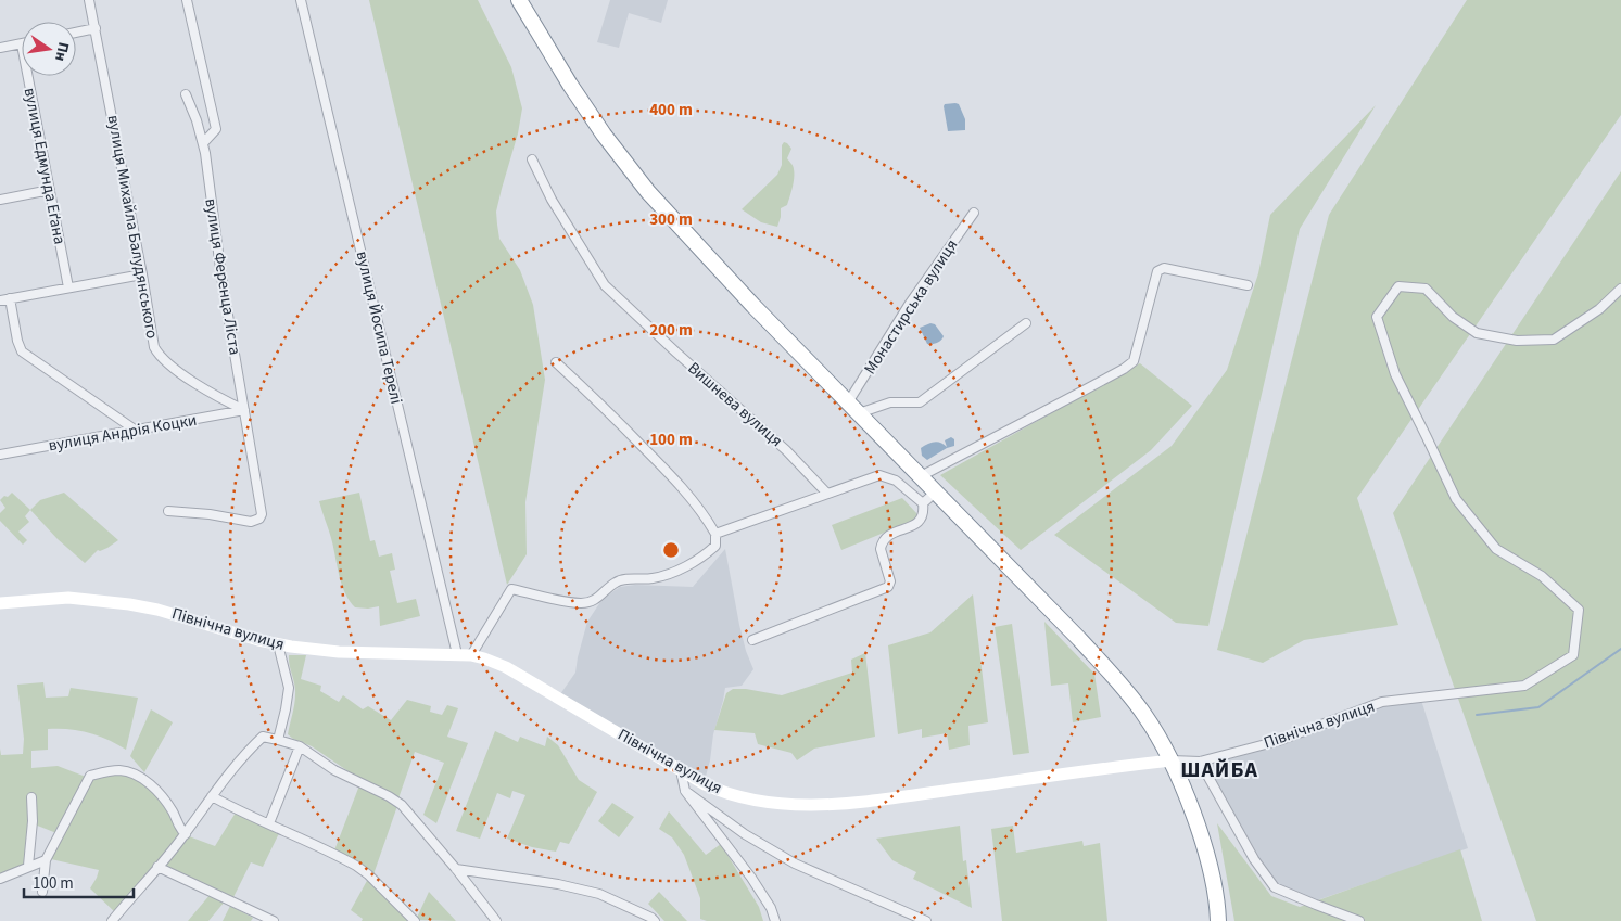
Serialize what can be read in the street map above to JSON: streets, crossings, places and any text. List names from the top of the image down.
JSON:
{
  "streets": {
    "street": [
      "вулиця Едмунда Еґана",
      "вулиця Михайла Балудянського",
      "вулиця Ференца Ліста",
      "Монастирська вулиця",
      "вулиця Йосипа Терелі",
      "Вишнева вулиця",
      "вулиця Андрія Коцки",
      "Північна вулиця"
    ]
  },
  "crossings": [
    ["вулиця Михайла Балудянського", "вулиця Ференца Ліста"],
    ["вулиця Михайла Балудянського", "вулиця Андрія Коцки"],
    ["вулиця Ференца Ліста", "вулиця Андрія Коцки"],
    ["вулиця Йосипа Терелі", "Північна вулиця"]
  ],
  "districts": ["ШАЙБА"],
  "scale_bar": "100 m",
  "north": "right",
  "rings": [
    "400 m",
    "300 m",
    "200 m",
    "100 m"
  ]
}
